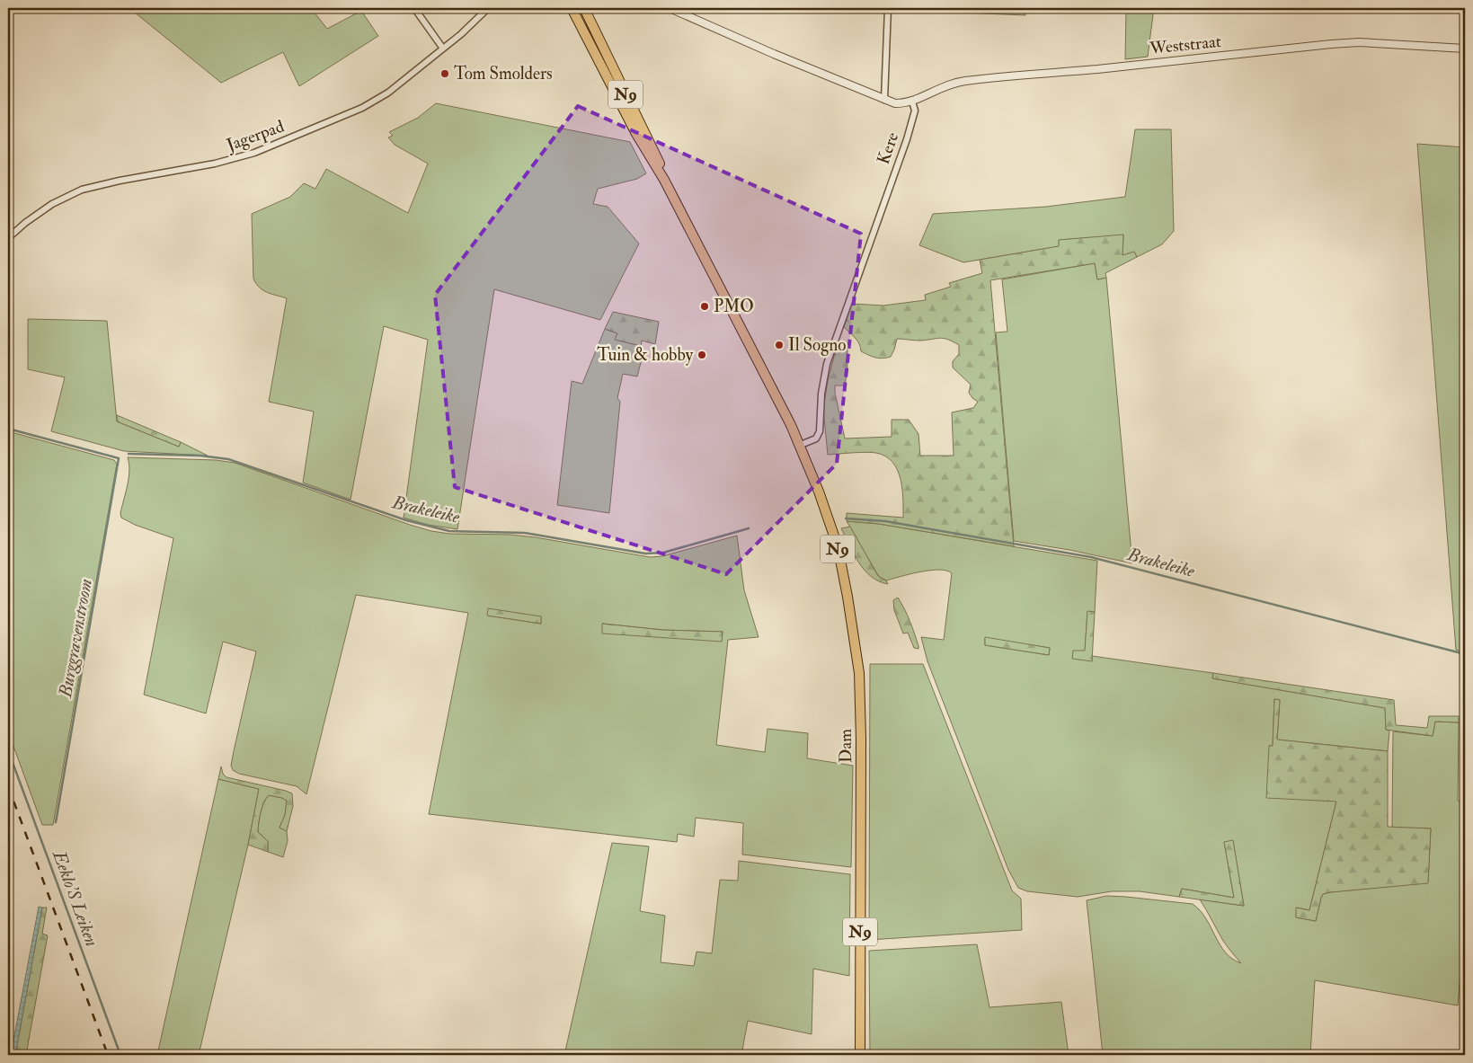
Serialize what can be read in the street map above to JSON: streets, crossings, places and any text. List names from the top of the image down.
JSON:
{
  "streets": {
    "main road": ["N9", "Dam"],
    "street": ["Weststraat", "Jagerpad", "Kere"]
  },
  "crossings": [
    ["Weststraat", "Kere"],
    ["N9", "Kere"],
    ["N9", "Dam"],
    ["Kere", "Dam"]
  ],
  "water": ["Brakeleike", "Burggravenstroom", "Eeklo'S Leiken"],
  "places": [
    "Tom Smolders",
    "PMO",
    "Il Sogno",
    "Tuin & hobby"
  ]
}
